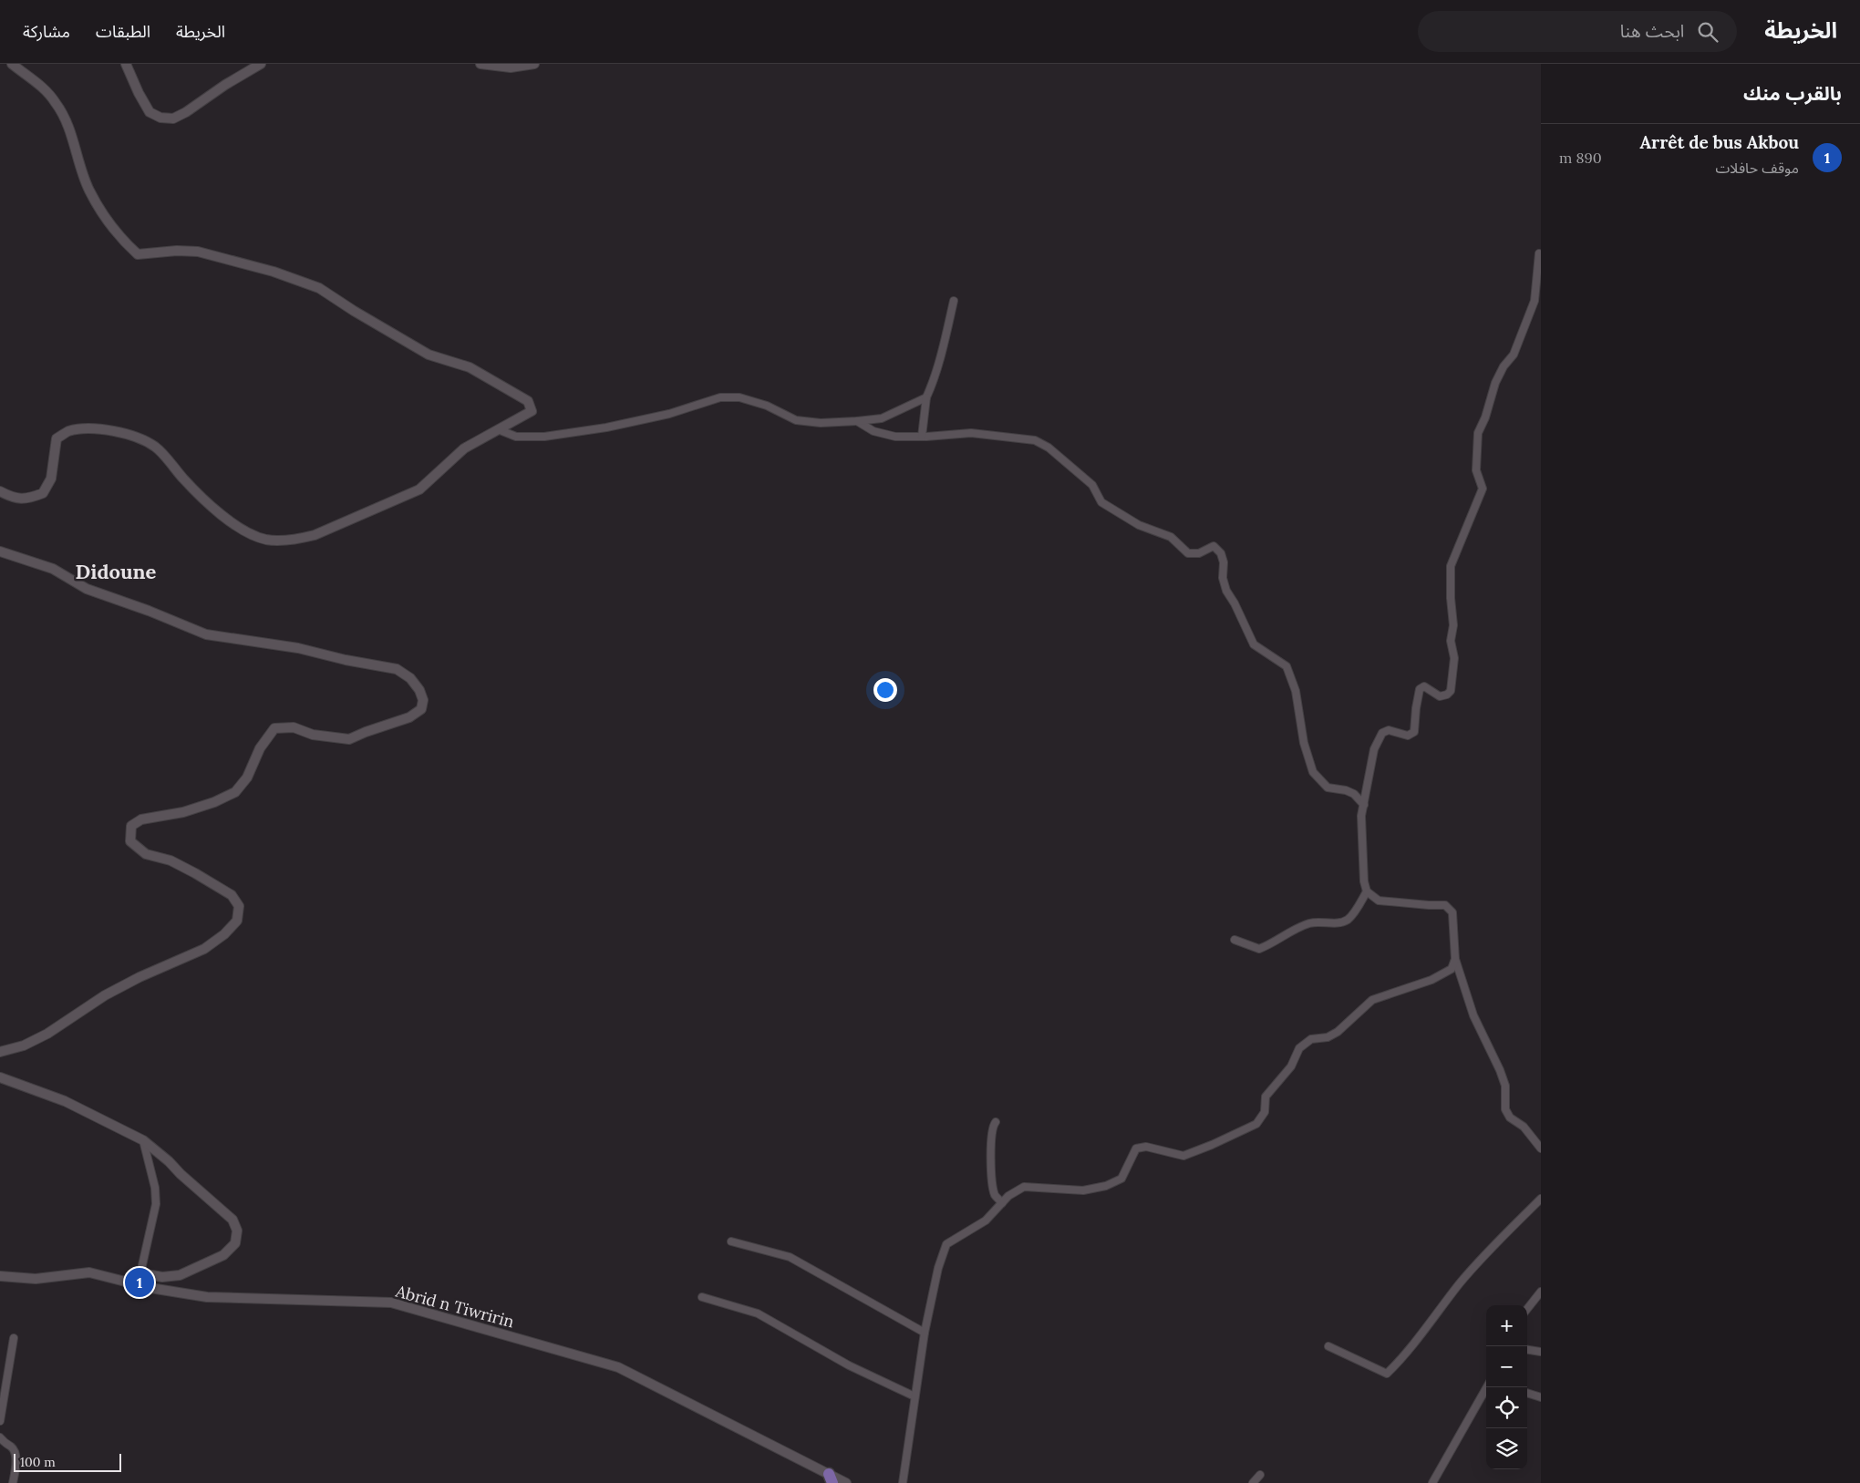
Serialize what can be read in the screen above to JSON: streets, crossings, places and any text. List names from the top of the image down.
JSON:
{
  "streets": {
    "street": ["Abrid n Tiwririn"]
  },
  "districts": ["Didoune"],
  "scale_bar": "100 m",
  "page": {
    "header": "الخريطة",
    "search": "ابحث هنا",
    "nav": ["الخريطة", "الطبقات", "مشاركة"],
    "heading": "بالقرب منك",
    "list": [
      {
        "mark": "1",
        "name": "Arrêt de bus Akbou",
        "note": "موقف حافلات",
        "value": "890 m"
      }
    ],
    "pins": "1",
    "map_buttons": ["+", "−"],
    "scale": "100 m"
  }
}
